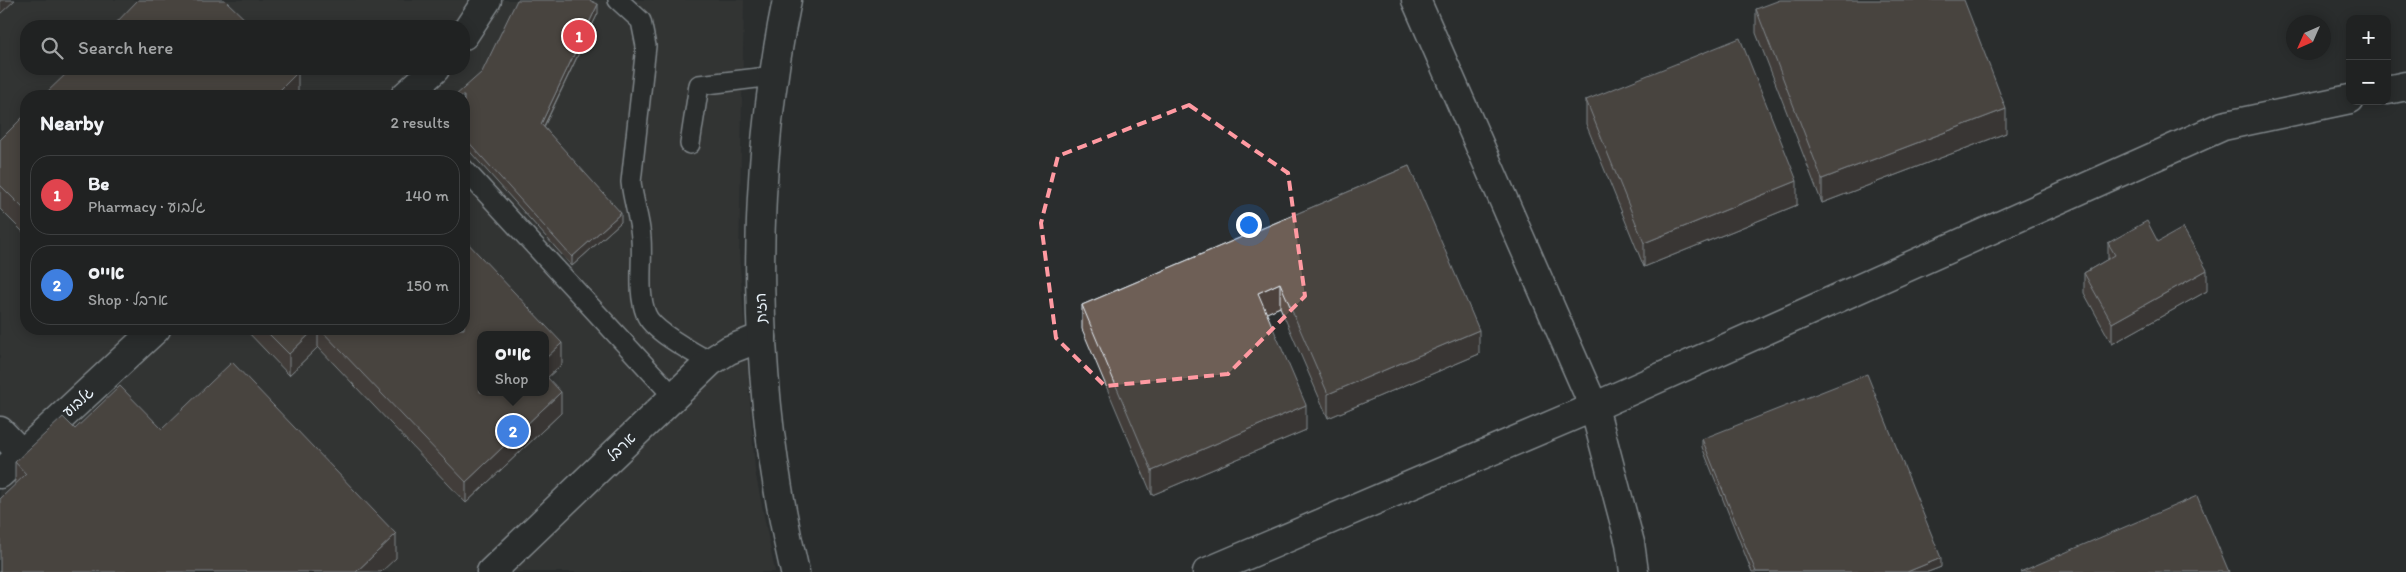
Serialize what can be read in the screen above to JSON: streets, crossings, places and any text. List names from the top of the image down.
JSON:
{
  "streets": {
    "street": ["הזית", "גלבוע", "ארבל"]
  },
  "crossings": [
    ["הזית", "ארבל"]
  ],
  "north": "bottom left",
  "page": {
    "map_buttons": ["+", "−"],
    "pins": ["1", "2"],
    "search": "Search here",
    "heading": ["Nearby", "2 results"],
    "list": [
      {
        "mark": "1",
        "name": "Be",
        "note": "Pharmacy · גלבוע",
        "value": "140 m"
      },
      {
        "mark": "2",
        "name": "אייס",
        "note": "Shop · ארבל",
        "value": "150 m"
      }
    ],
    "popup": ["אייס", "Shop"]
  }
}
